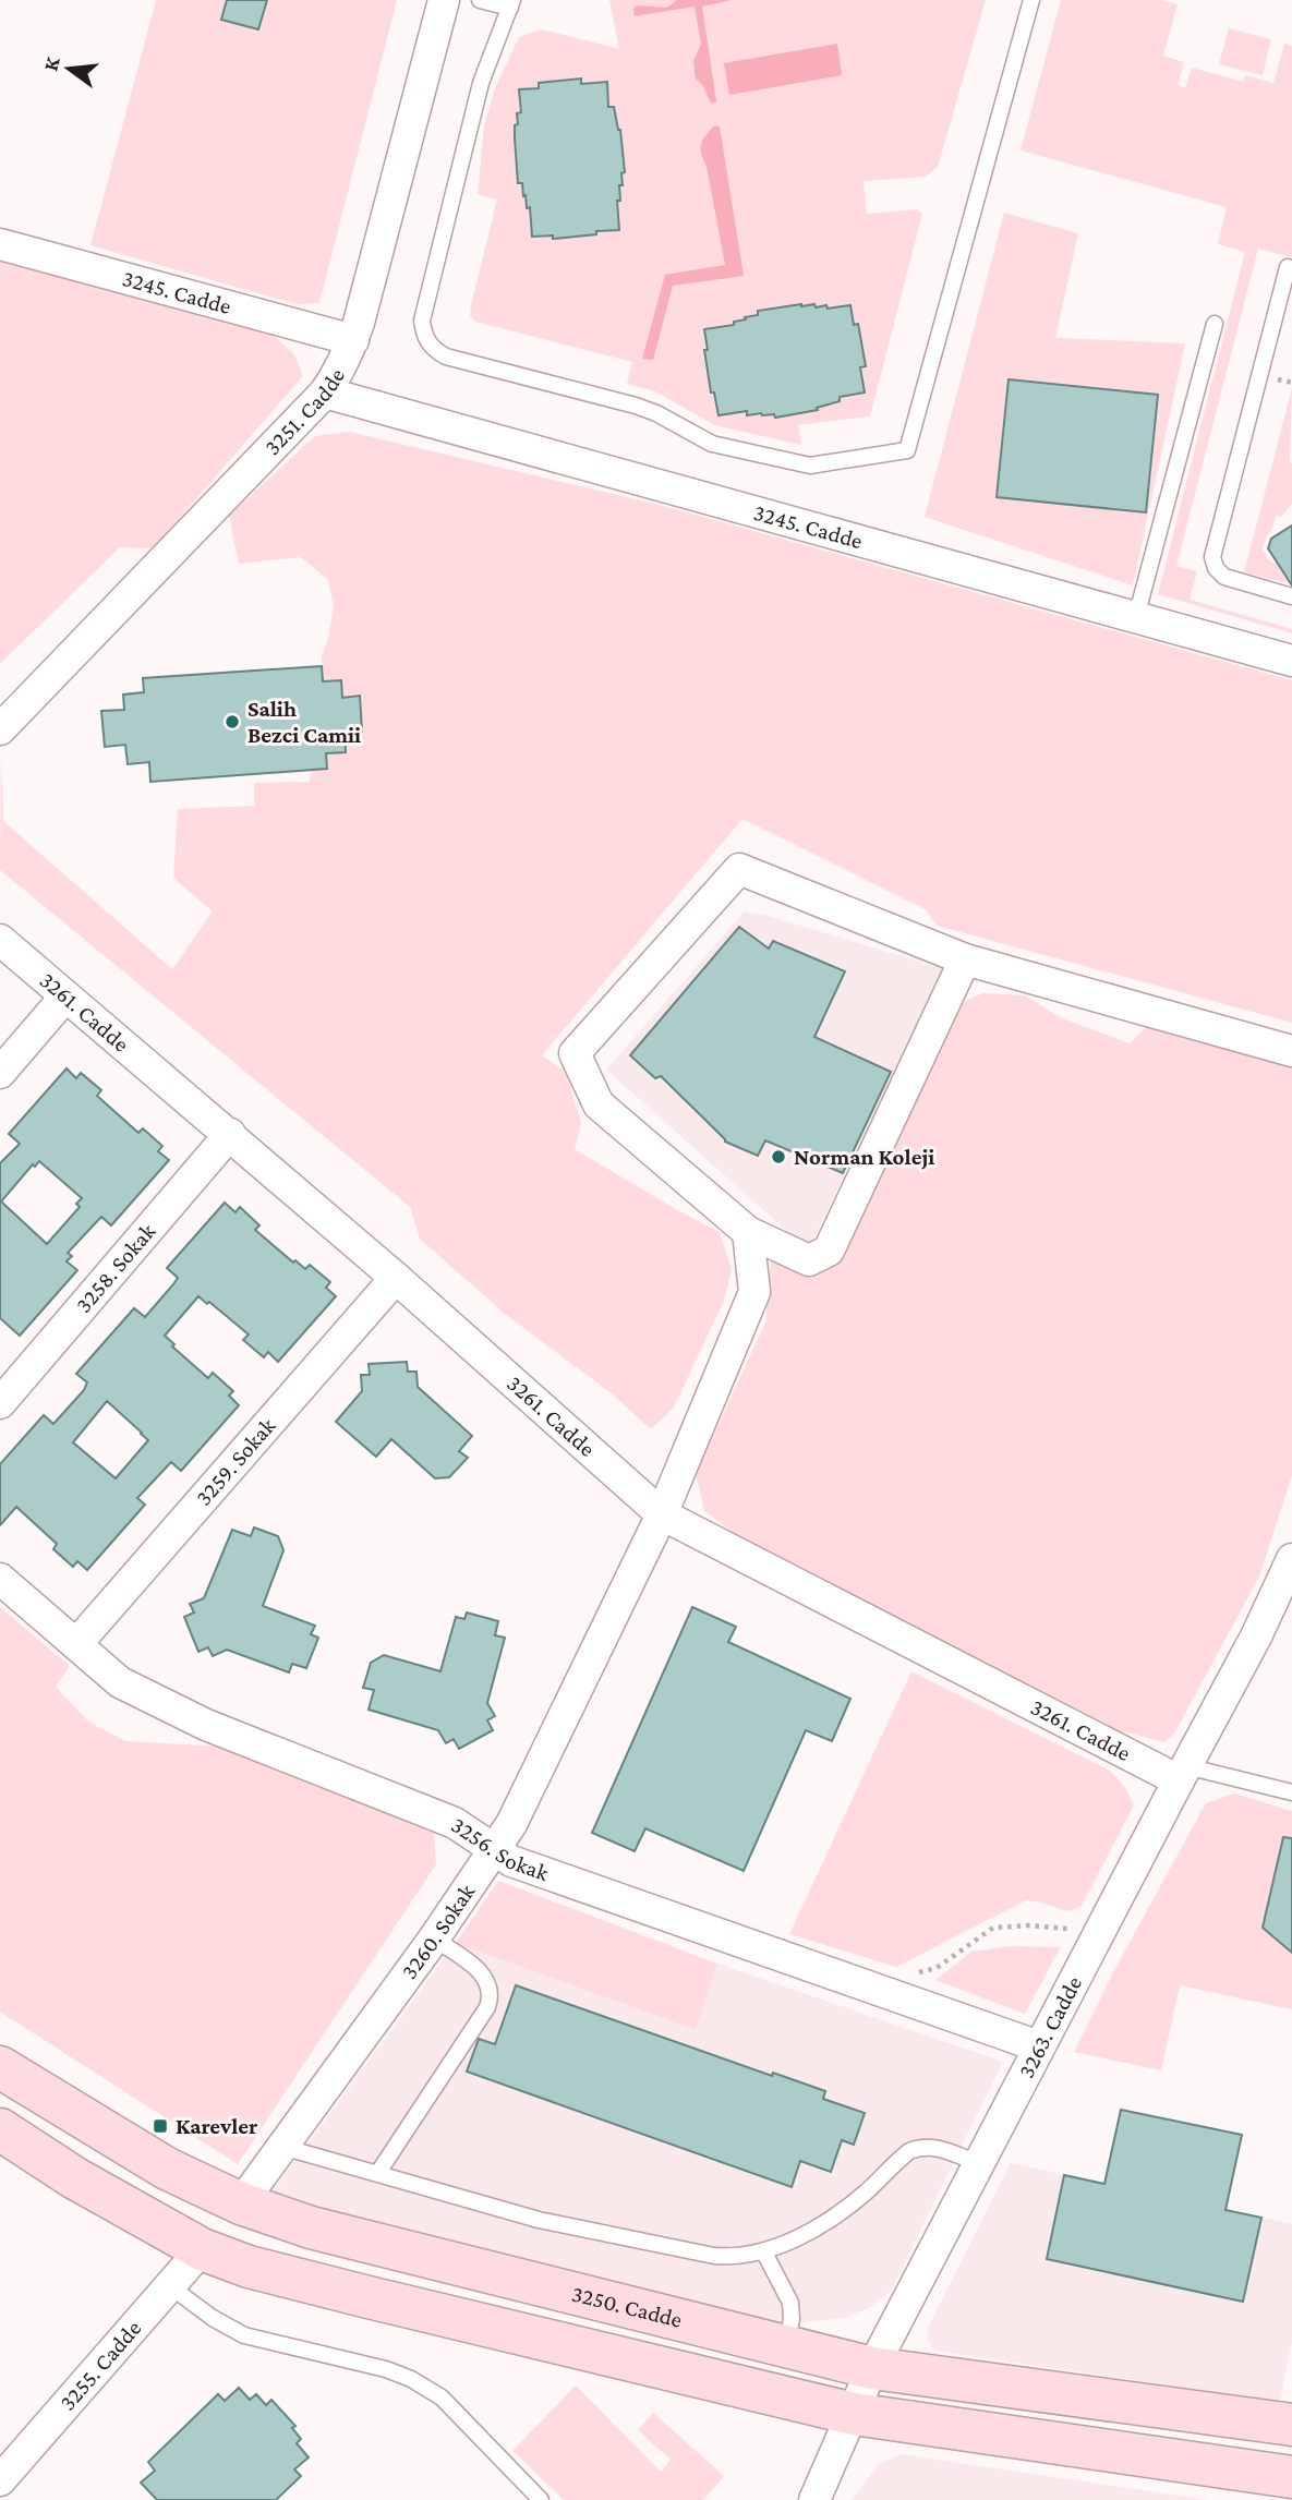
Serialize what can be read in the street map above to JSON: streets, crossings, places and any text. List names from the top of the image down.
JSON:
{
  "streets": {
    "street": [
      "3245. Cadde",
      "3251. Cadde",
      "3261. Cadde",
      "3258. Sokak",
      "3259. Sokak",
      "3256. Sokak",
      "3260. Sokak",
      "3263. Cadde",
      "3250. Cadde",
      "3255. Cadde"
    ]
  },
  "crossings": [
    ["3245. Cadde", "3251. Cadde"],
    ["3261. Cadde", "3258. Sokak"],
    ["3261. Cadde", "3259. Sokak"],
    ["3261. Cadde", "3260. Sokak"],
    ["3261. Cadde", "3263. Cadde"],
    ["3259. Sokak", "3256. Sokak"],
    ["3256. Sokak", "3260. Sokak"],
    ["3256. Sokak", "3263. Cadde"],
    ["3260. Sokak", "3250. Cadde"],
    ["3263. Cadde", "3250. Cadde"]
  ],
  "places": {
    "other": ["Salih Bezci Camii", "Norman Koleji"],
    "transit": ["Karevler"]
  },
  "north": "left"
}
